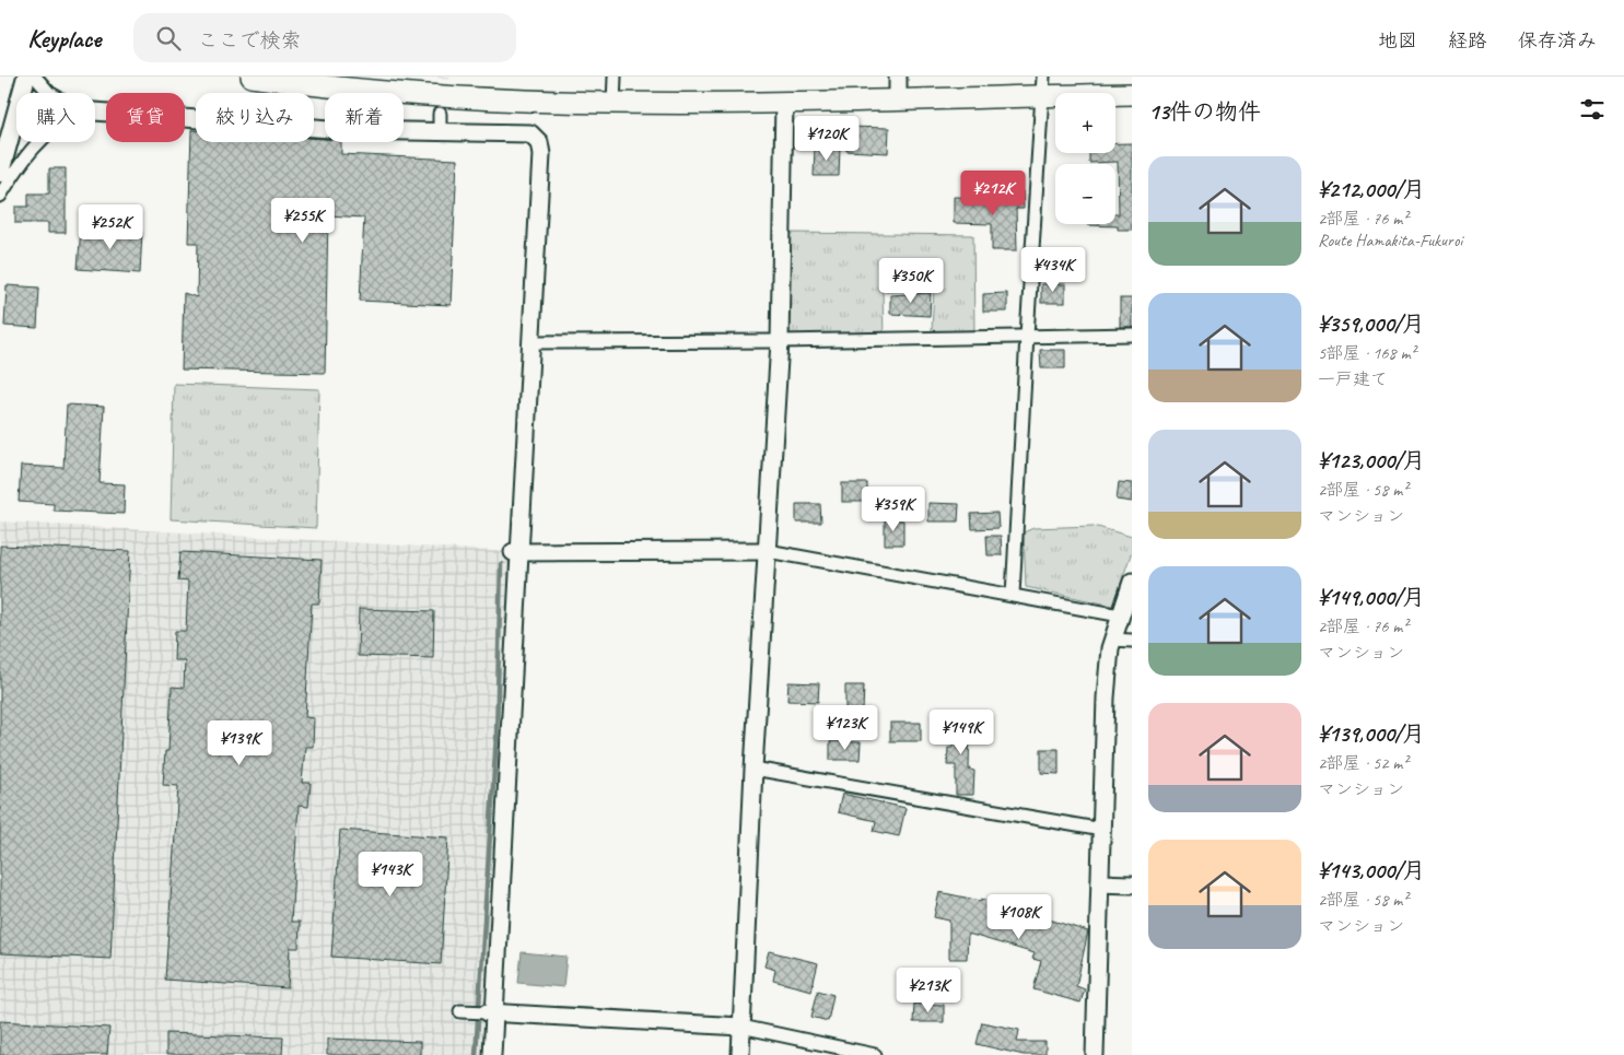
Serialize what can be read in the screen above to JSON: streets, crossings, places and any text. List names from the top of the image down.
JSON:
{
  "page": {
    "header": "Keyplace",
    "search": "ここで検索",
    "nav": ["地図", "経路", "保存済み"],
    "heading": "13件の物件",
    "map_buttons": ["+", "−"],
    "chip": [
      "購入",
      "賃貸",
      "絞り込み",
      "新着"
    ],
    "price": [
      "¥120K",
      "¥212K",
      "¥255K",
      "¥252K",
      "¥434K",
      "¥350K",
      "¥359K",
      "¥123K",
      "¥149K",
      "¥139K",
      "¥143K",
      "¥108K",
      "¥213K"
    ],
    "list": [
      {
        "name": "¥212,000/月",
        "note": "2部屋 · 76 m² · Route Hamakita-Fukuroi"
      },
      {
        "name": "¥359,000/月",
        "note": "5部屋 · 168 m² · 一戸建て"
      },
      {
        "name": "¥123,000/月",
        "note": "2部屋 · 58 m² · マンション"
      },
      {
        "name": "¥149,000/月",
        "note": "2部屋 · 76 m² · マンション"
      },
      {
        "name": "¥139,000/月",
        "note": "2部屋 · 52 m² · マンション"
      },
      {
        "name": "¥143,000/月",
        "note": "2部屋 · 58 m² · マンション"
      }
    ]
  }
}
